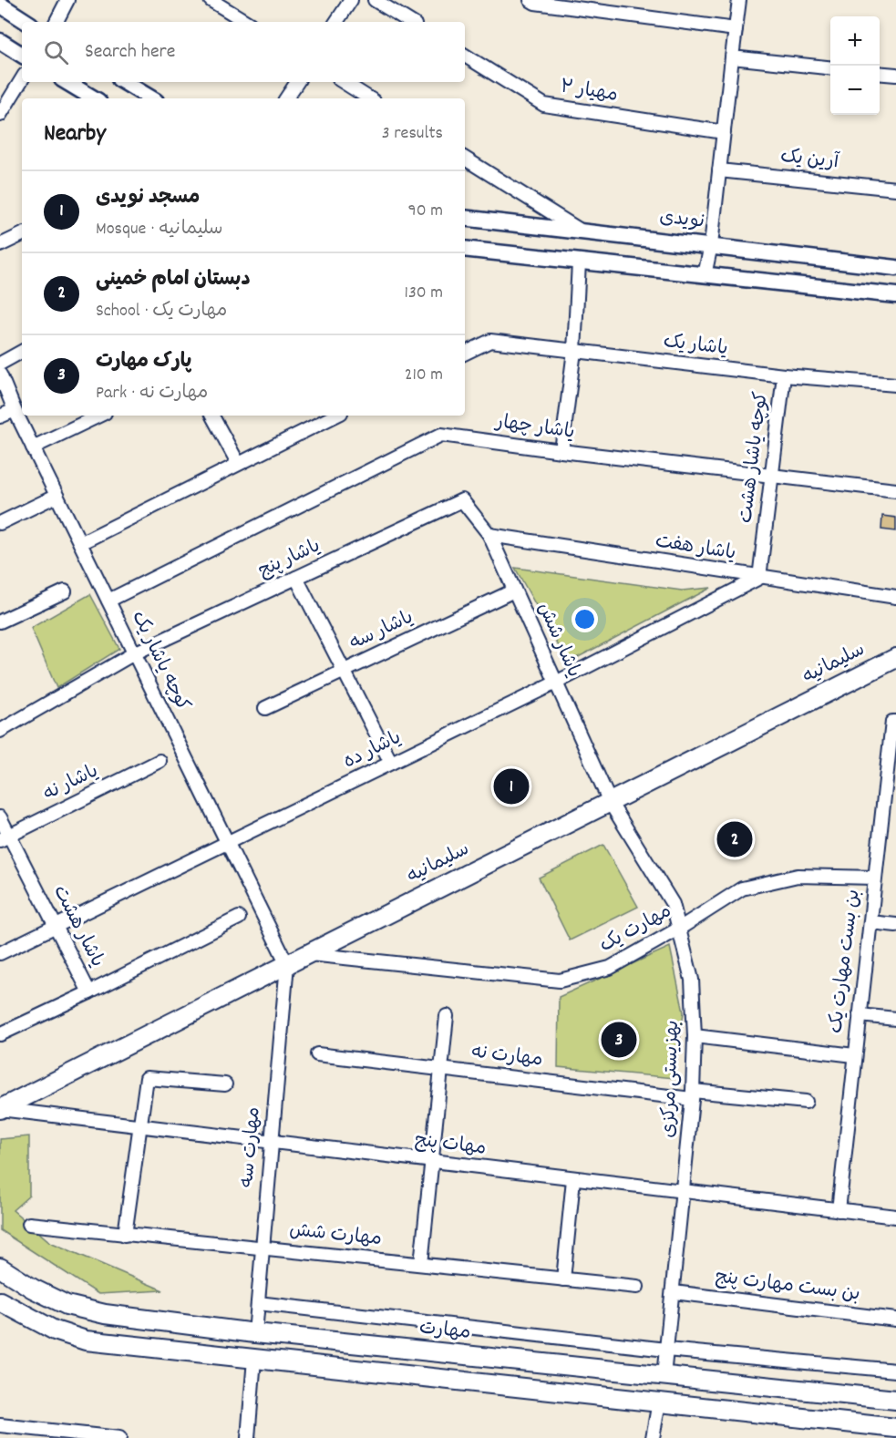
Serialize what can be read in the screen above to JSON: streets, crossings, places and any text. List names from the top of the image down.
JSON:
{
  "streets": {
    "main road": ["سلیمانیه", "مهارت"],
    "street": [
      "مهیار ۲",
      "آرین یک",
      "نویدی",
      "یاشار یک",
      "یاشار چهار",
      "کوچه یاشار هشت",
      "یاشار هفت",
      "یاشار پنج",
      "یاشار سه",
      "یاشار شش",
      "کوچه یاشار یک",
      "یاشار ده",
      "یاشار نه",
      "یاشار هشت",
      "مهارت یک",
      "بن بست مهارت یک",
      "مهارت نه",
      "بهزیستی مرکزی",
      "مهات پنج",
      "مهارت سه",
      "مهارت شش",
      "بن بست مهارت پنج"
    ]
  },
  "crossings": [
    ["یاشار یک", "کوچه یاشار هشت"],
    ["یاشار چهار", "کوچه یاشار هشت"],
    ["یاشار چهار", "کوچه یاشار یک"],
    ["کوچه یاشار هشت", "یاشار هفت"],
    ["کوچه یاشار هشت", "یاشار ده"],
    ["یاشار هفت", "یاشار شش"],
    ["یاشار هفت", "یاشار ده"],
    ["یاشار پنج", "یاشار شش"],
    ["یاشار پنج", "کوچه یاشار یک"],
    ["یاشار سه", "یاشار شش"],
    ["یاشار شش", "سلیمانیه"],
    ["یاشار شش", "یاشار ده"],
    ["یاشار شش", "بهزیستی مرکزی"],
    ["کوچه یاشار یک", "سلیمانیه"],
    ["کوچه یاشار یک", "یاشار ده"],
    ["کوچه یاشار یک", "مهارت سه"],
    ["سلیمانیه", "مهارت یک"],
    ["سلیمانیه", "بهزیستی مرکزی"],
    ["سلیمانیه", "مهات پنج"],
    ["سلیمانیه", "مهارت سه"],
    ["یاشار ده", "یاشار هشت"],
    ["یاشار نه", "یاشار هشت"],
    ["مهارت یک", "بن بست مهارت یک"],
    ["مهارت یک", "بهزیستی مرکزی"],
    ["بن بست مهارت یک", "مهات پنج"],
    ["مهارت نه", "بهزیستی مرکزی"],
    ["بهزیستی مرکزی", "مهات پنج"],
    ["بهزیستی مرکزی", "بن بست مهارت پنج"],
    ["بهزیستی مرکزی", "مهارت"],
    ["مهات پنج", "مهارت سه"],
    ["مهارت سه", "مهارت شش"],
    ["مهارت سه", "مهارت"]
  ],
  "page": {
    "map_buttons": ["+", "−"],
    "search": "Search here",
    "heading": ["Nearby", "3 results"],
    "list": [
      {
        "mark": "1",
        "name": "مسجد نویدی",
        "note": "Mosque · سلیمانیه",
        "value": "90 m"
      },
      {
        "mark": "2",
        "name": "دبستان امام خمینی",
        "note": "School · مهارت یک",
        "value": "130 m"
      },
      {
        "mark": "3",
        "name": "پارک مهارت",
        "note": "Park · مهارت نه",
        "value": "210 m"
      }
    ],
    "pins": ["1", "2", "3"]
  }
}
